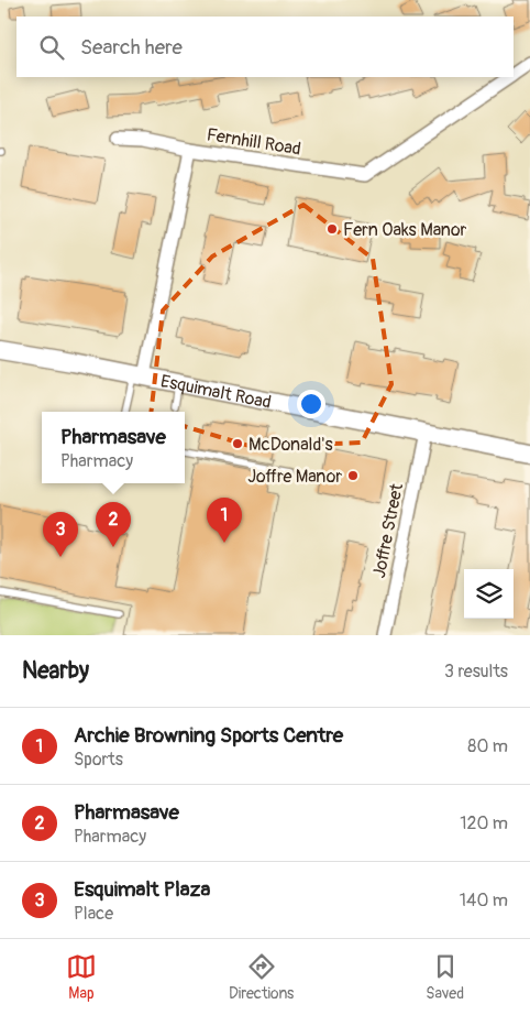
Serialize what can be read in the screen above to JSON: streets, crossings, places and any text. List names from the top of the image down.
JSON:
{
  "streets": {
    "main road": ["Esquimalt Road"],
    "street": ["Fernhill Road", "Joffre Street"]
  },
  "crossings": [
    ["Fernhill Road", "Esquimalt Road"],
    ["Esquimalt Road", "Joffre Street"]
  ],
  "places": ["Fern Oaks Manor", "McDonald's", "Joffre Manor"],
  "page": {
    "search": "Search here",
    "popup": ["Pharmasave", "Pharmacy"],
    "pins": ["1", "2", "3"],
    "heading": ["Nearby", "3 results"],
    "list": [
      {
        "mark": "1",
        "name": "Archie Browning Sports Centre",
        "note": "Sports",
        "value": "80 m"
      },
      {
        "mark": "2",
        "name": "Pharmasave",
        "note": "Pharmacy",
        "value": "120 m"
      },
      {
        "mark": "3",
        "name": "Esquimalt Plaza",
        "note": "Place",
        "value": "140 m"
      }
    ],
    "nav": ["Map", "Directions", "Saved"]
  }
}
